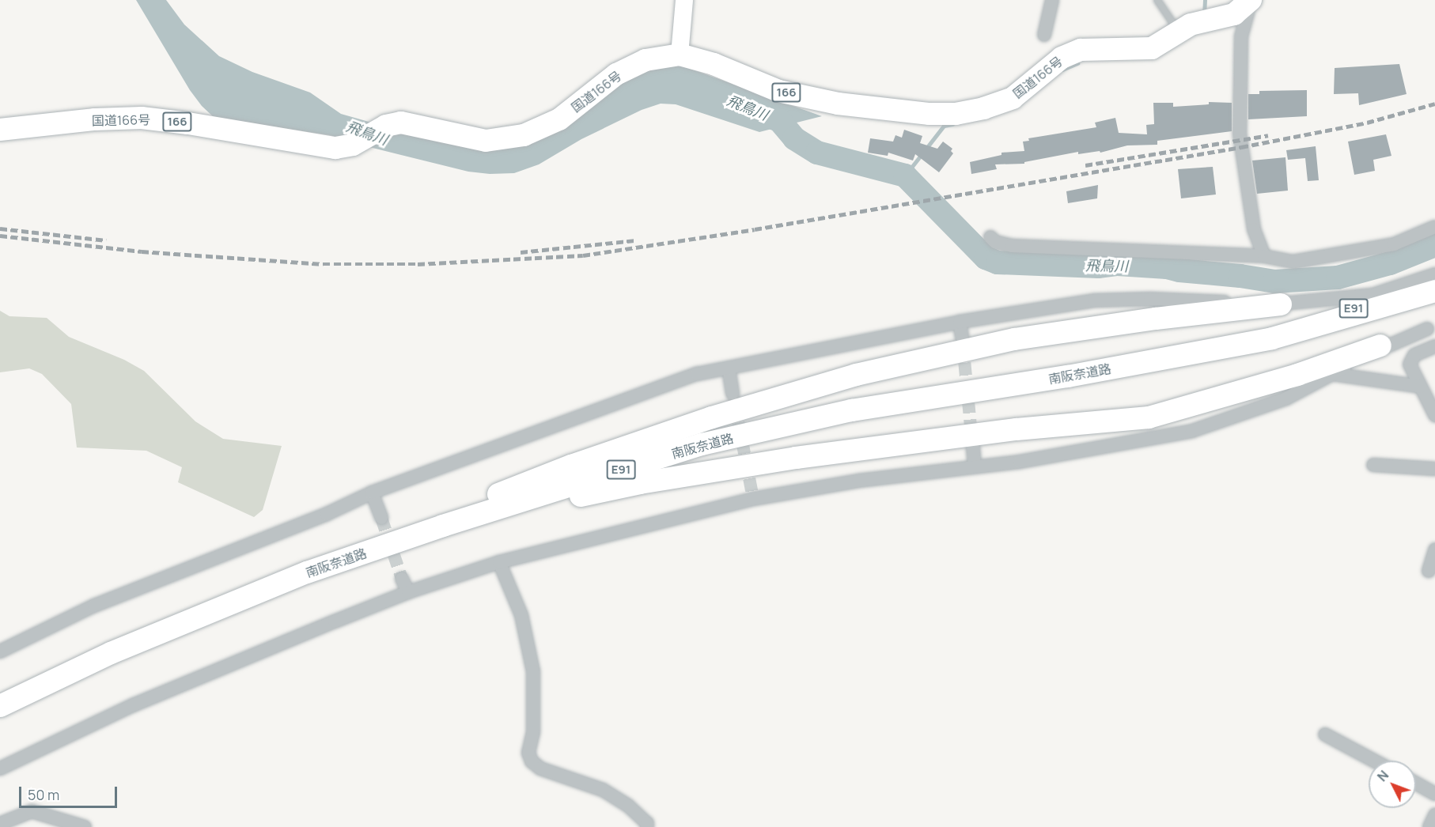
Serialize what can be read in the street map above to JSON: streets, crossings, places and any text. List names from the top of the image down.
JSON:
{
  "streets": {
    "highway": [
      "国道166号",
      "166",
      "E91",
      "南阪奈道路"
    ]
  },
  "water": ["飛鳥川"],
  "scale_bar": "50 m",
  "north": "top left"
}
